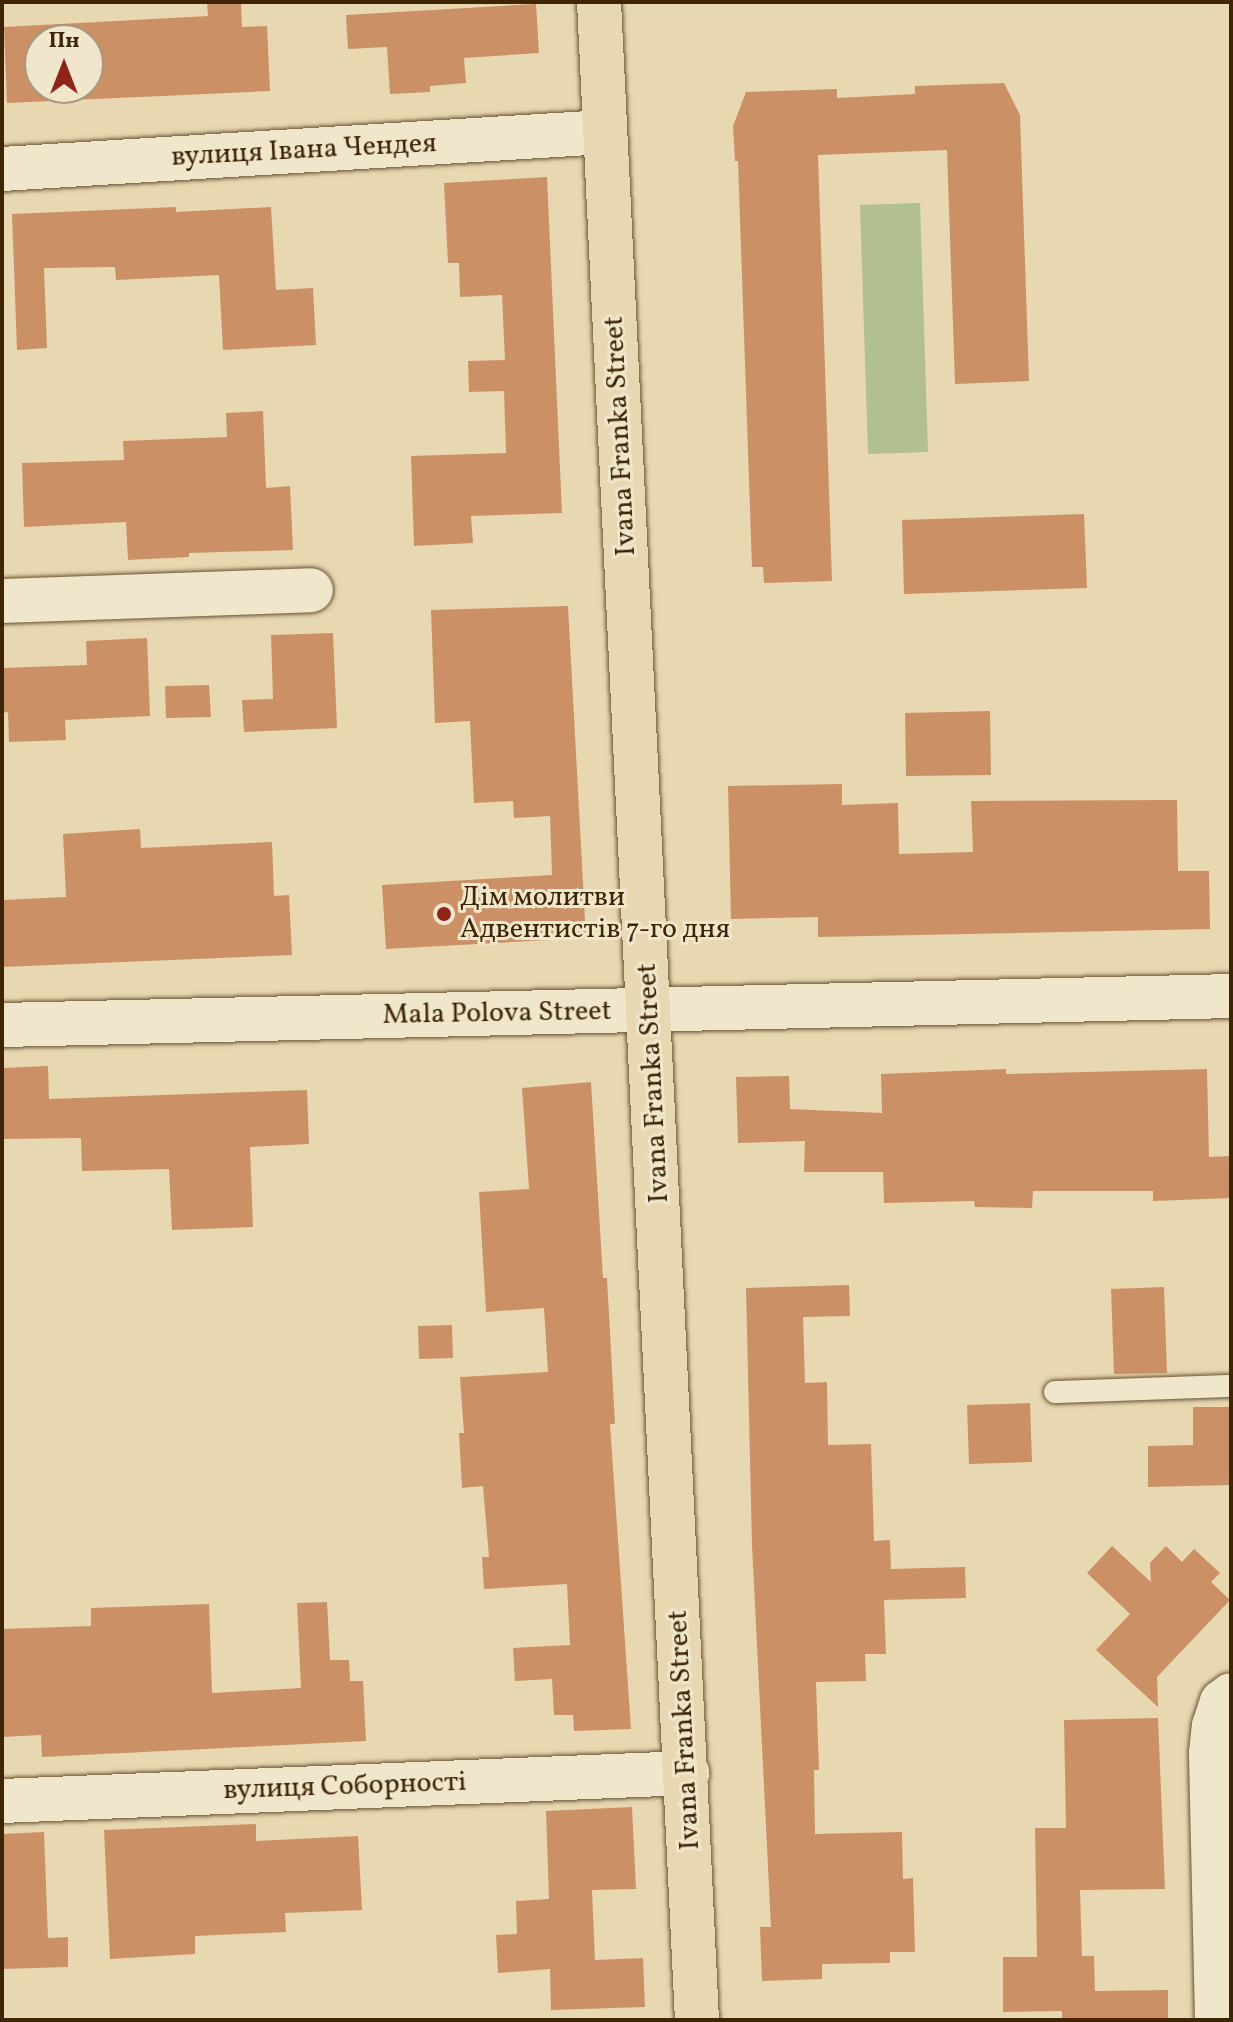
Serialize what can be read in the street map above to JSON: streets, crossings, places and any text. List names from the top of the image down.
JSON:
{
  "streets": {
    "main road": ["Ivana Franka Street"],
    "street": ["вулиця Івана Чендея", "Mala Polova Street", "вулиця Соборності"]
  },
  "crossings": [
    ["вулиця Івана Чендея", "Ivana Franka Street"],
    ["Ivana Franka Street", "Mala Polova Street"],
    ["Ivana Franka Street", "вулиця Соборності"]
  ],
  "places": ["Дім молитви Адвентистів 7-го дня"],
  "north": "top"
}
